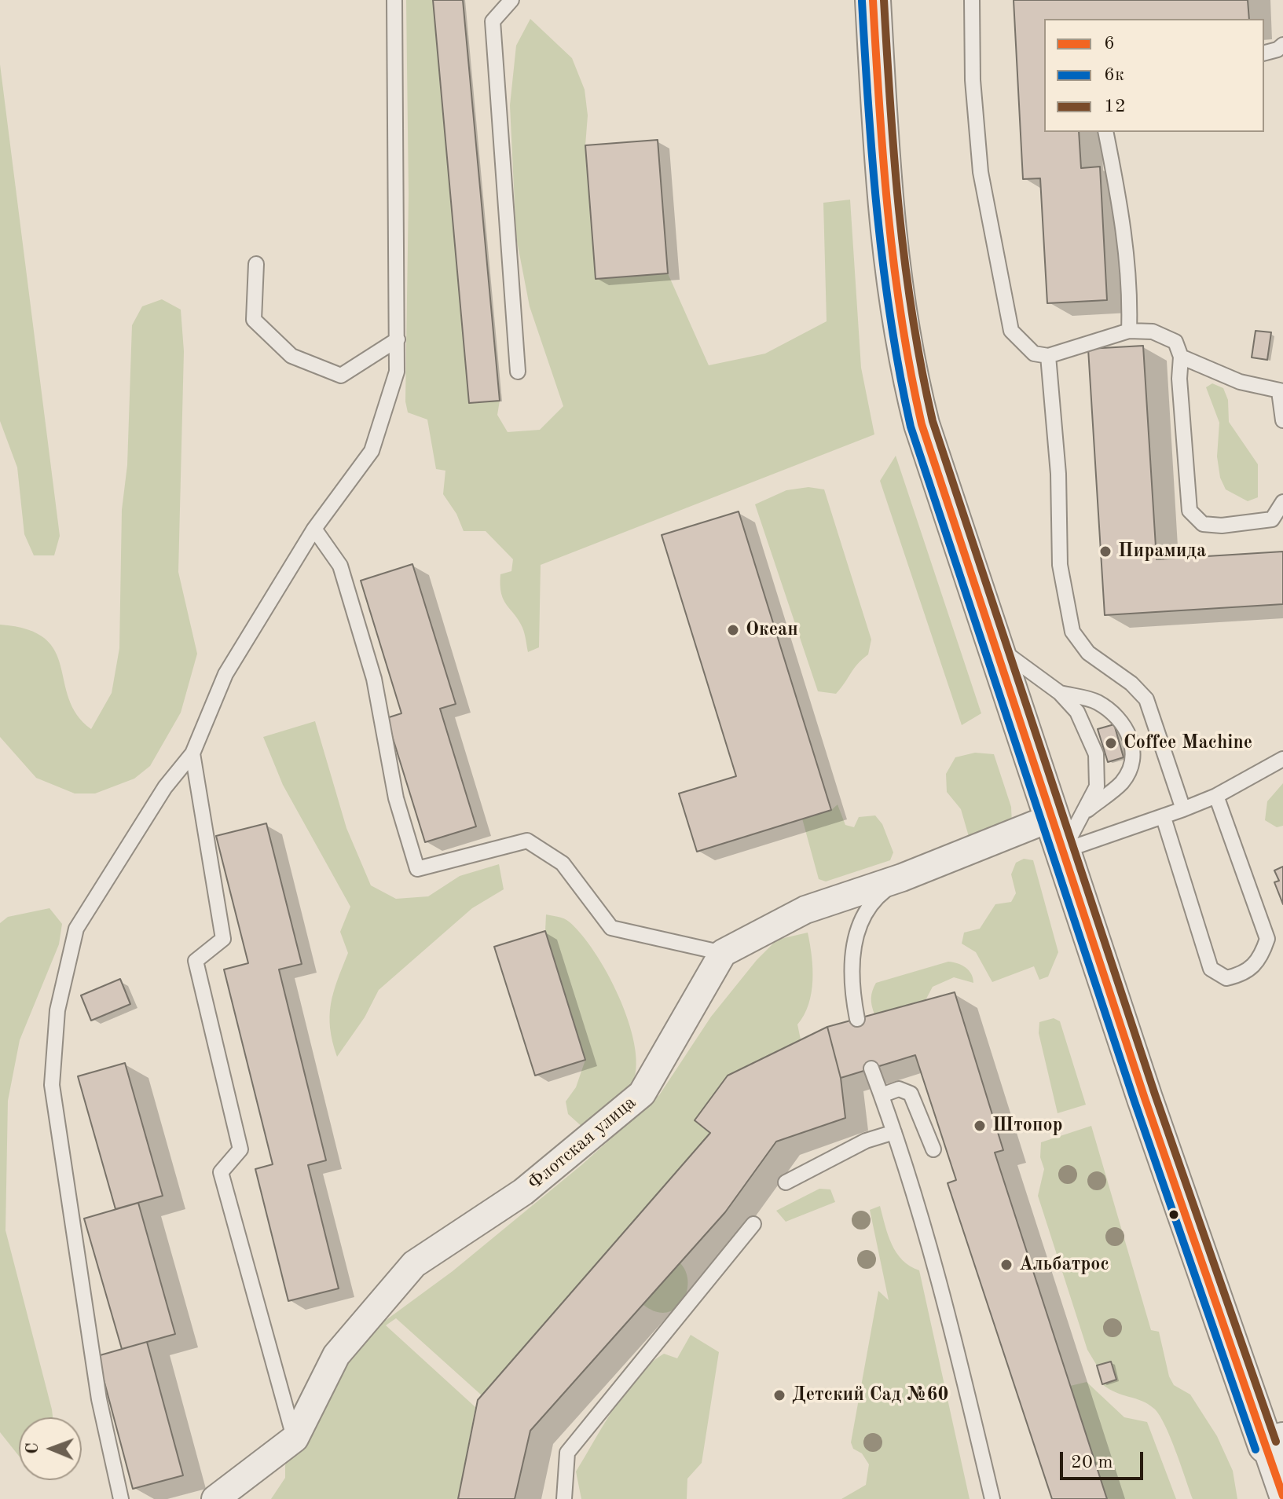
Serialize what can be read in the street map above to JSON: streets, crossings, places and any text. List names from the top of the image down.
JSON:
{
  "streets": {
    "street": ["Флотская улица"]
  },
  "places": [
    "Пирамида",
    "Океан",
    "Coffee Machine",
    "Штопор",
    "Альбатрос",
    "Детский Сад №60"
  ],
  "lines": ["transit line 6", "transit line 12", "transit line 6к"],
  "legend": ["6", "6к", "12"],
  "scale_bar": "20 m",
  "north": "left"
}
